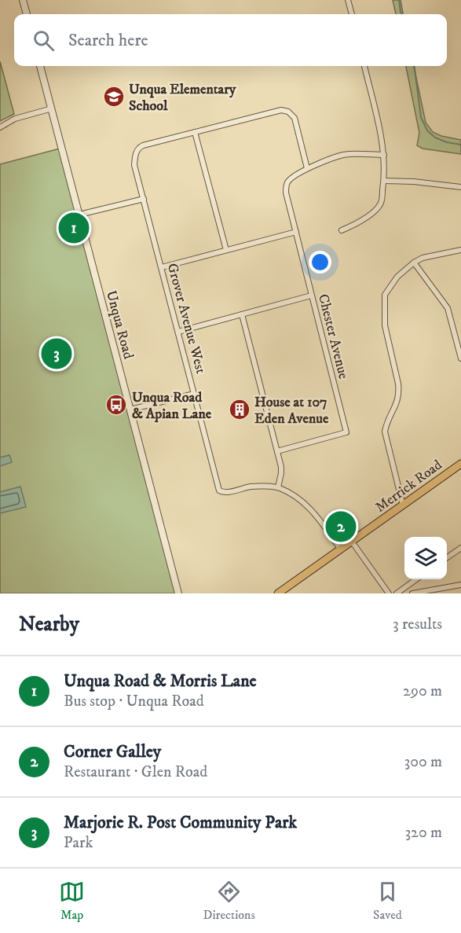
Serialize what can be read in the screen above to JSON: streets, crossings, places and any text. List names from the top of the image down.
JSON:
{
  "streets": {
    "main road": ["Merrick Road"],
    "street": ["Grover Avenue West", "Unqua Road", "Chester Avenue"]
  },
  "places": {
    "school or university": ["Unqua Elementary School"],
    "bus stop": ["Unqua Road & Apian Lane"],
    "building": ["House at 107 Eden Avenue"]
  },
  "page": {
    "search": "Search here",
    "pins": ["1", "3", "2"],
    "heading": ["Nearby", "3 results"],
    "list": [
      {
        "mark": "1",
        "name": "Unqua Road & Morris Lane",
        "note": "Bus stop · Unqua Road",
        "value": "290 m"
      },
      {
        "mark": "2",
        "name": "Corner Galley",
        "note": "Restaurant · Glen Road",
        "value": "300 m"
      },
      {
        "mark": "3",
        "name": "Marjorie R. Post Community Park",
        "note": "Park",
        "value": "320 m"
      }
    ],
    "nav": ["Map", "Directions", "Saved"]
  }
}
